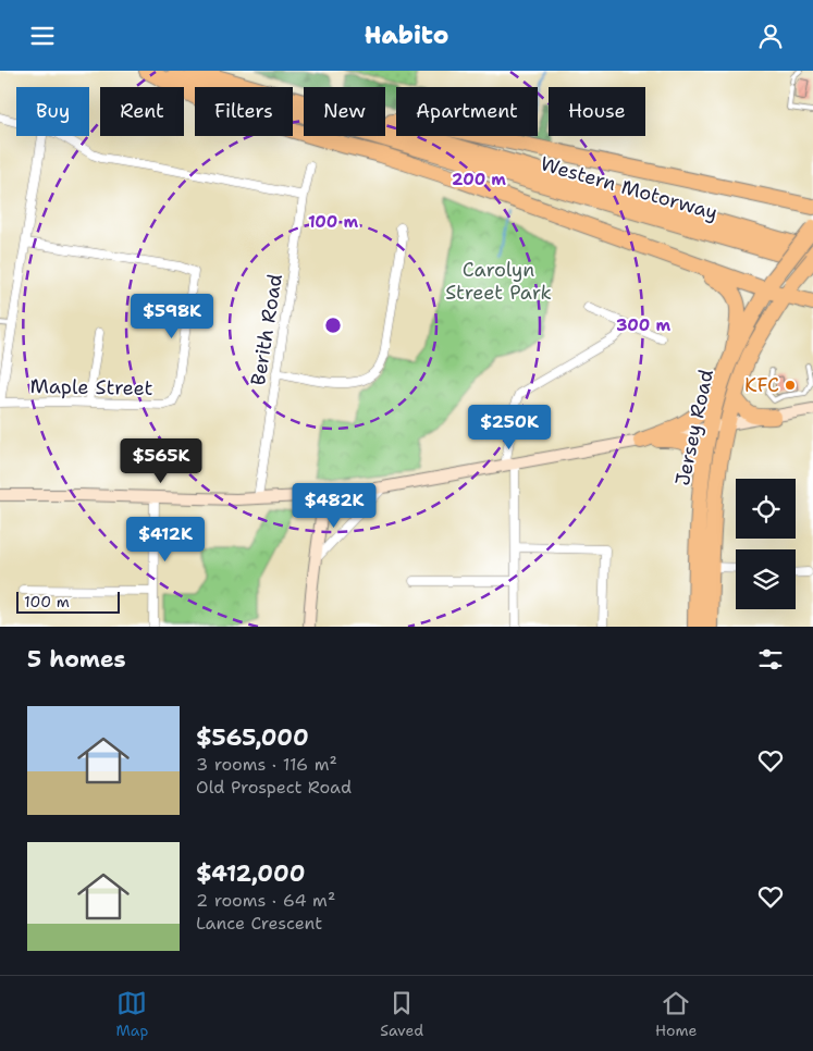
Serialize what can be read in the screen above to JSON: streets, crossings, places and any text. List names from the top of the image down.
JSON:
{
  "streets": {
    "highway": ["Western Motorway", "Jersey Road"],
    "street": ["Berith Road", "Maple Street"]
  },
  "parks": ["Carolyn Street Park"],
  "places": ["KFC"],
  "scale_bar": "100 m",
  "page": {
    "header": "Habito",
    "chip": [
      "Buy",
      "Rent",
      "Filters",
      "New",
      "Apartment",
      "House"
    ],
    "price": [
      "$598K",
      "$250K",
      "$565K",
      "$482K",
      "$412K"
    ],
    "scale": "100 m",
    "heading": "5 homes",
    "list": [
      {
        "name": "$565,000",
        "note": "3 rooms · 116 m² · Old Prospect Road"
      },
      {
        "name": "$412,000",
        "note": "2 rooms · 64 m² · Lance Crescent"
      }
    ],
    "tabs": ["Map", "Saved", "Home"]
  },
  "rings": ["200 m", "100 m", "300 m"]
}
